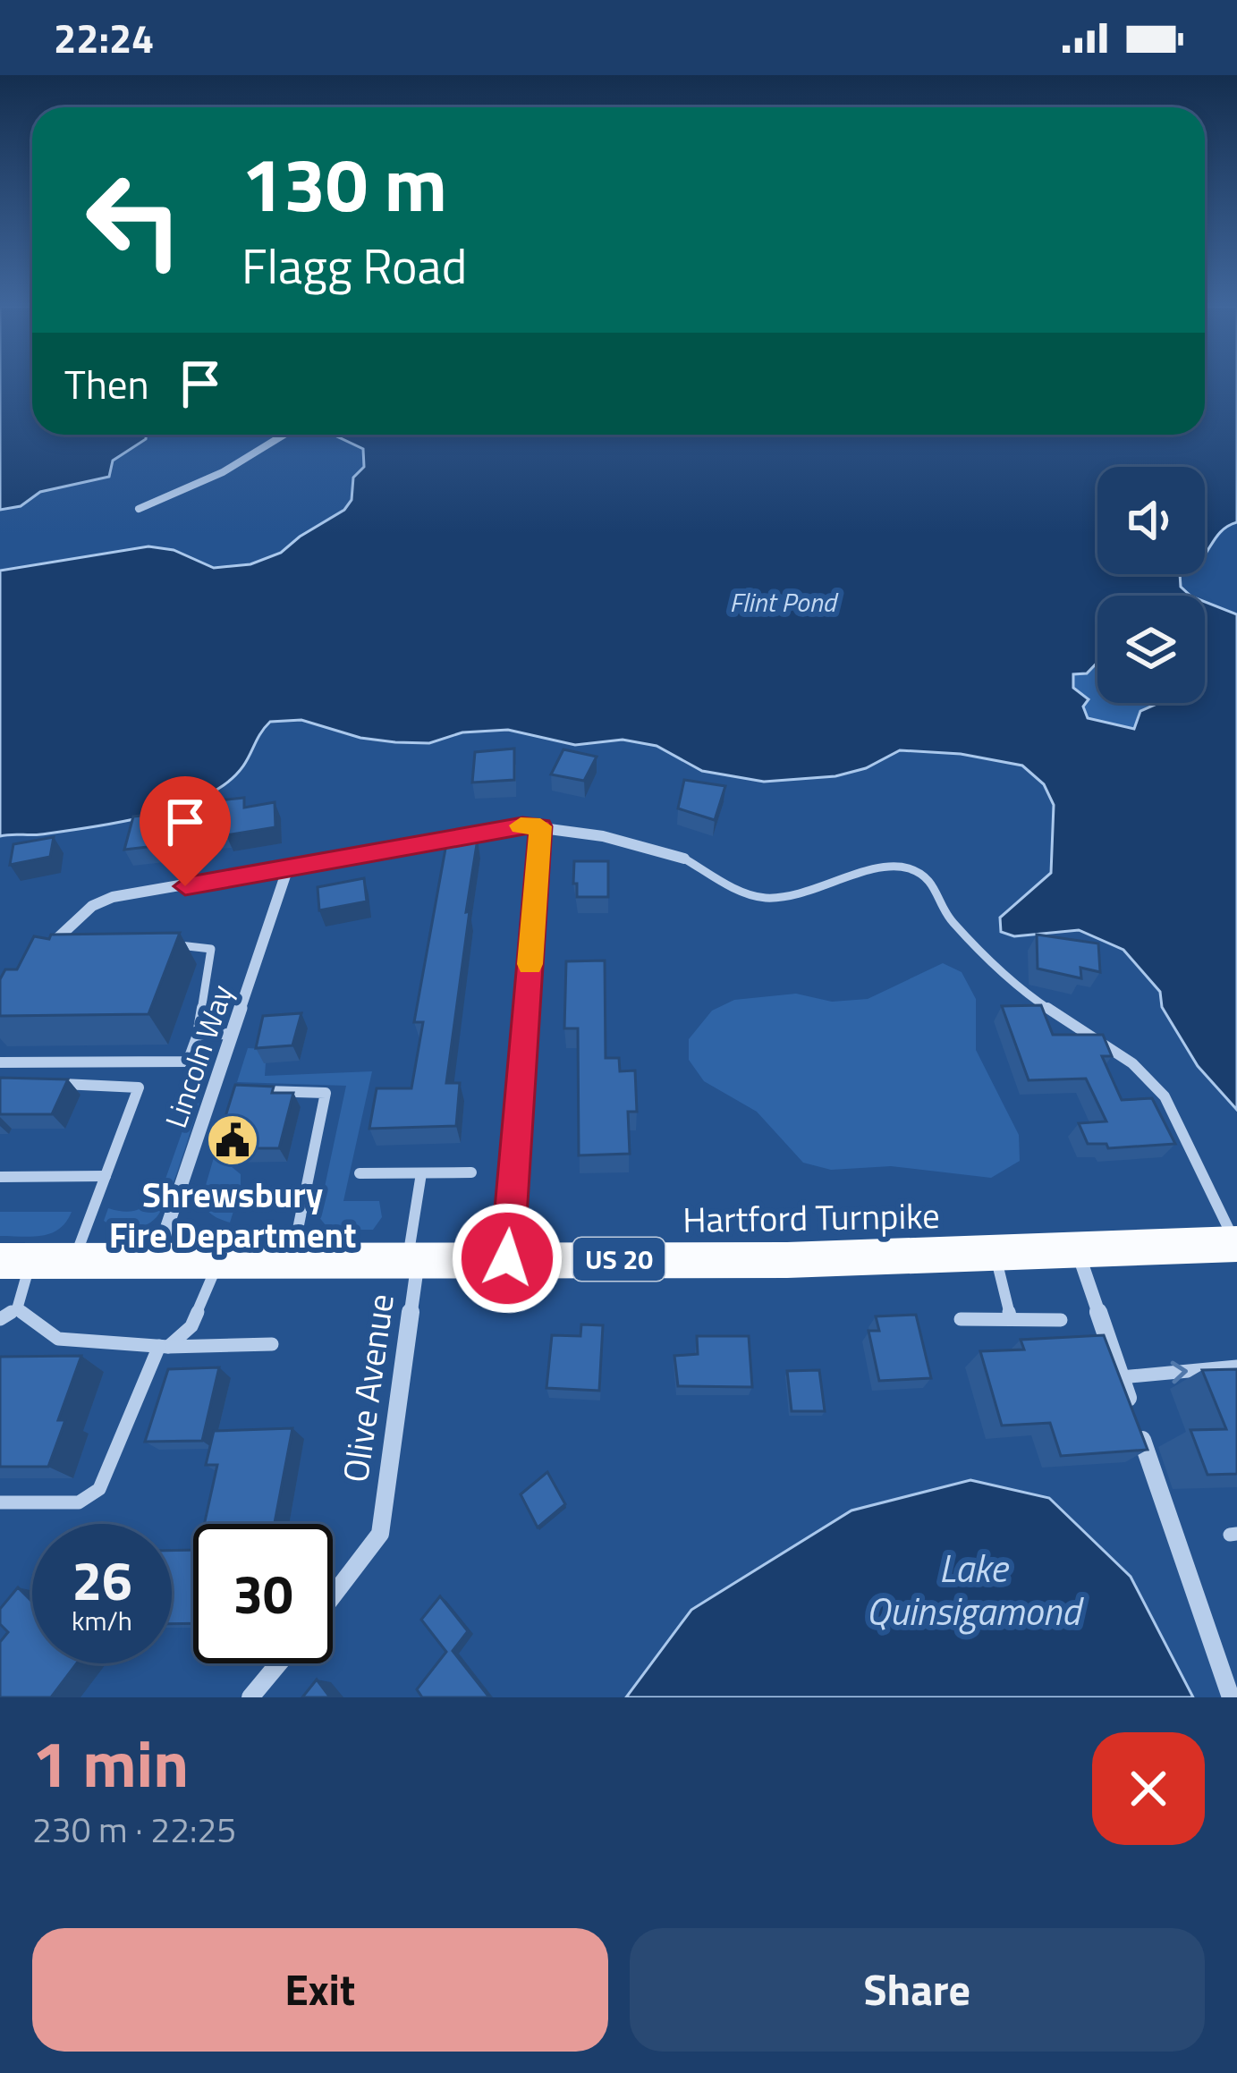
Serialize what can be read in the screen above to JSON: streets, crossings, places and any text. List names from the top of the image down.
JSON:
{
  "streets": {
    "main road": ["Hartford Turnpike", "US 20"],
    "street": ["Lincoln Way", "Olive Avenue"]
  },
  "crossings": [
    ["Lincoln Way", "Hartford Turnpike"],
    ["Hartford Turnpike", "Olive Avenue"]
  ],
  "water": ["Flint Pond", "Lake Quinsigamond"],
  "places": {
    "public building": ["Shrewsbury Fire Department"]
  },
  "page": {
    "status": "22:24",
    "turn": ["130 m", "Flagg Road"],
    "then": "Then",
    "speed": "26 km/h",
    "limit": "30",
    "heading": ["1 min", "230 m · 22:25"],
    "buttons": ["Exit", "Share"]
  }
}
